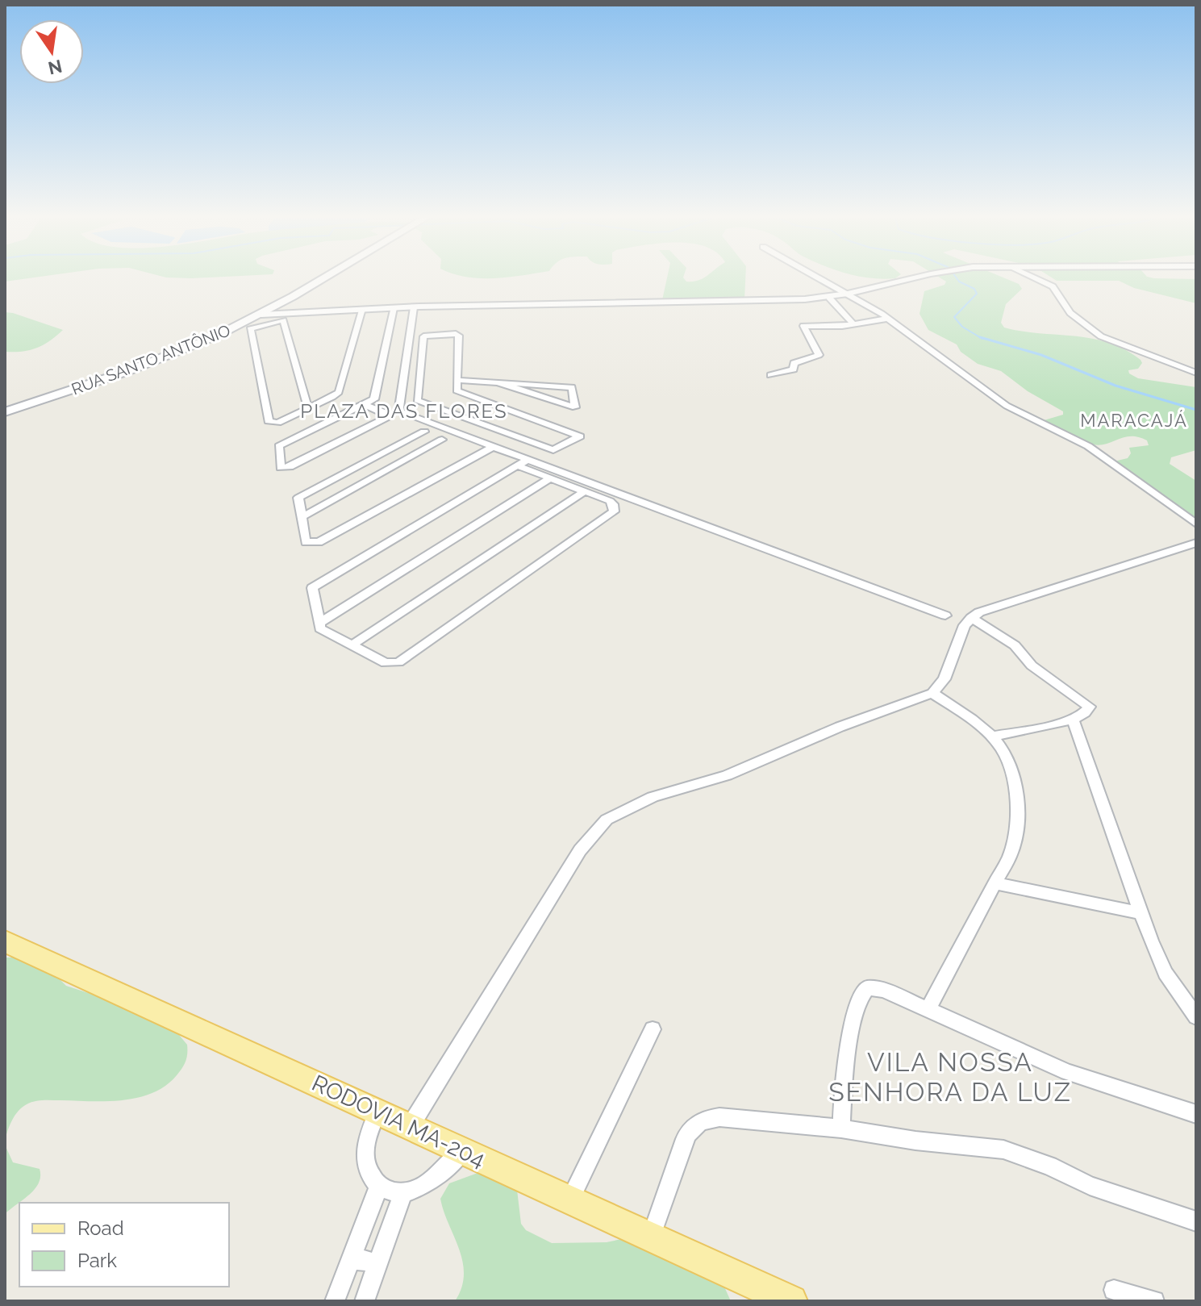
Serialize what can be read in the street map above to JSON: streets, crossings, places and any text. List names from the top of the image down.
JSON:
{
  "streets": {
    "main road": ["RUA SANTO ANTÔNIO", "RODOVIA MA-204"]
  },
  "districts": ["PLAZA DAS FLORES", "MARACAJÁ", "VILA NOSSA SENHORA DA LUZ"],
  "legend": ["Road", "Park"],
  "north": "bottom"
}
